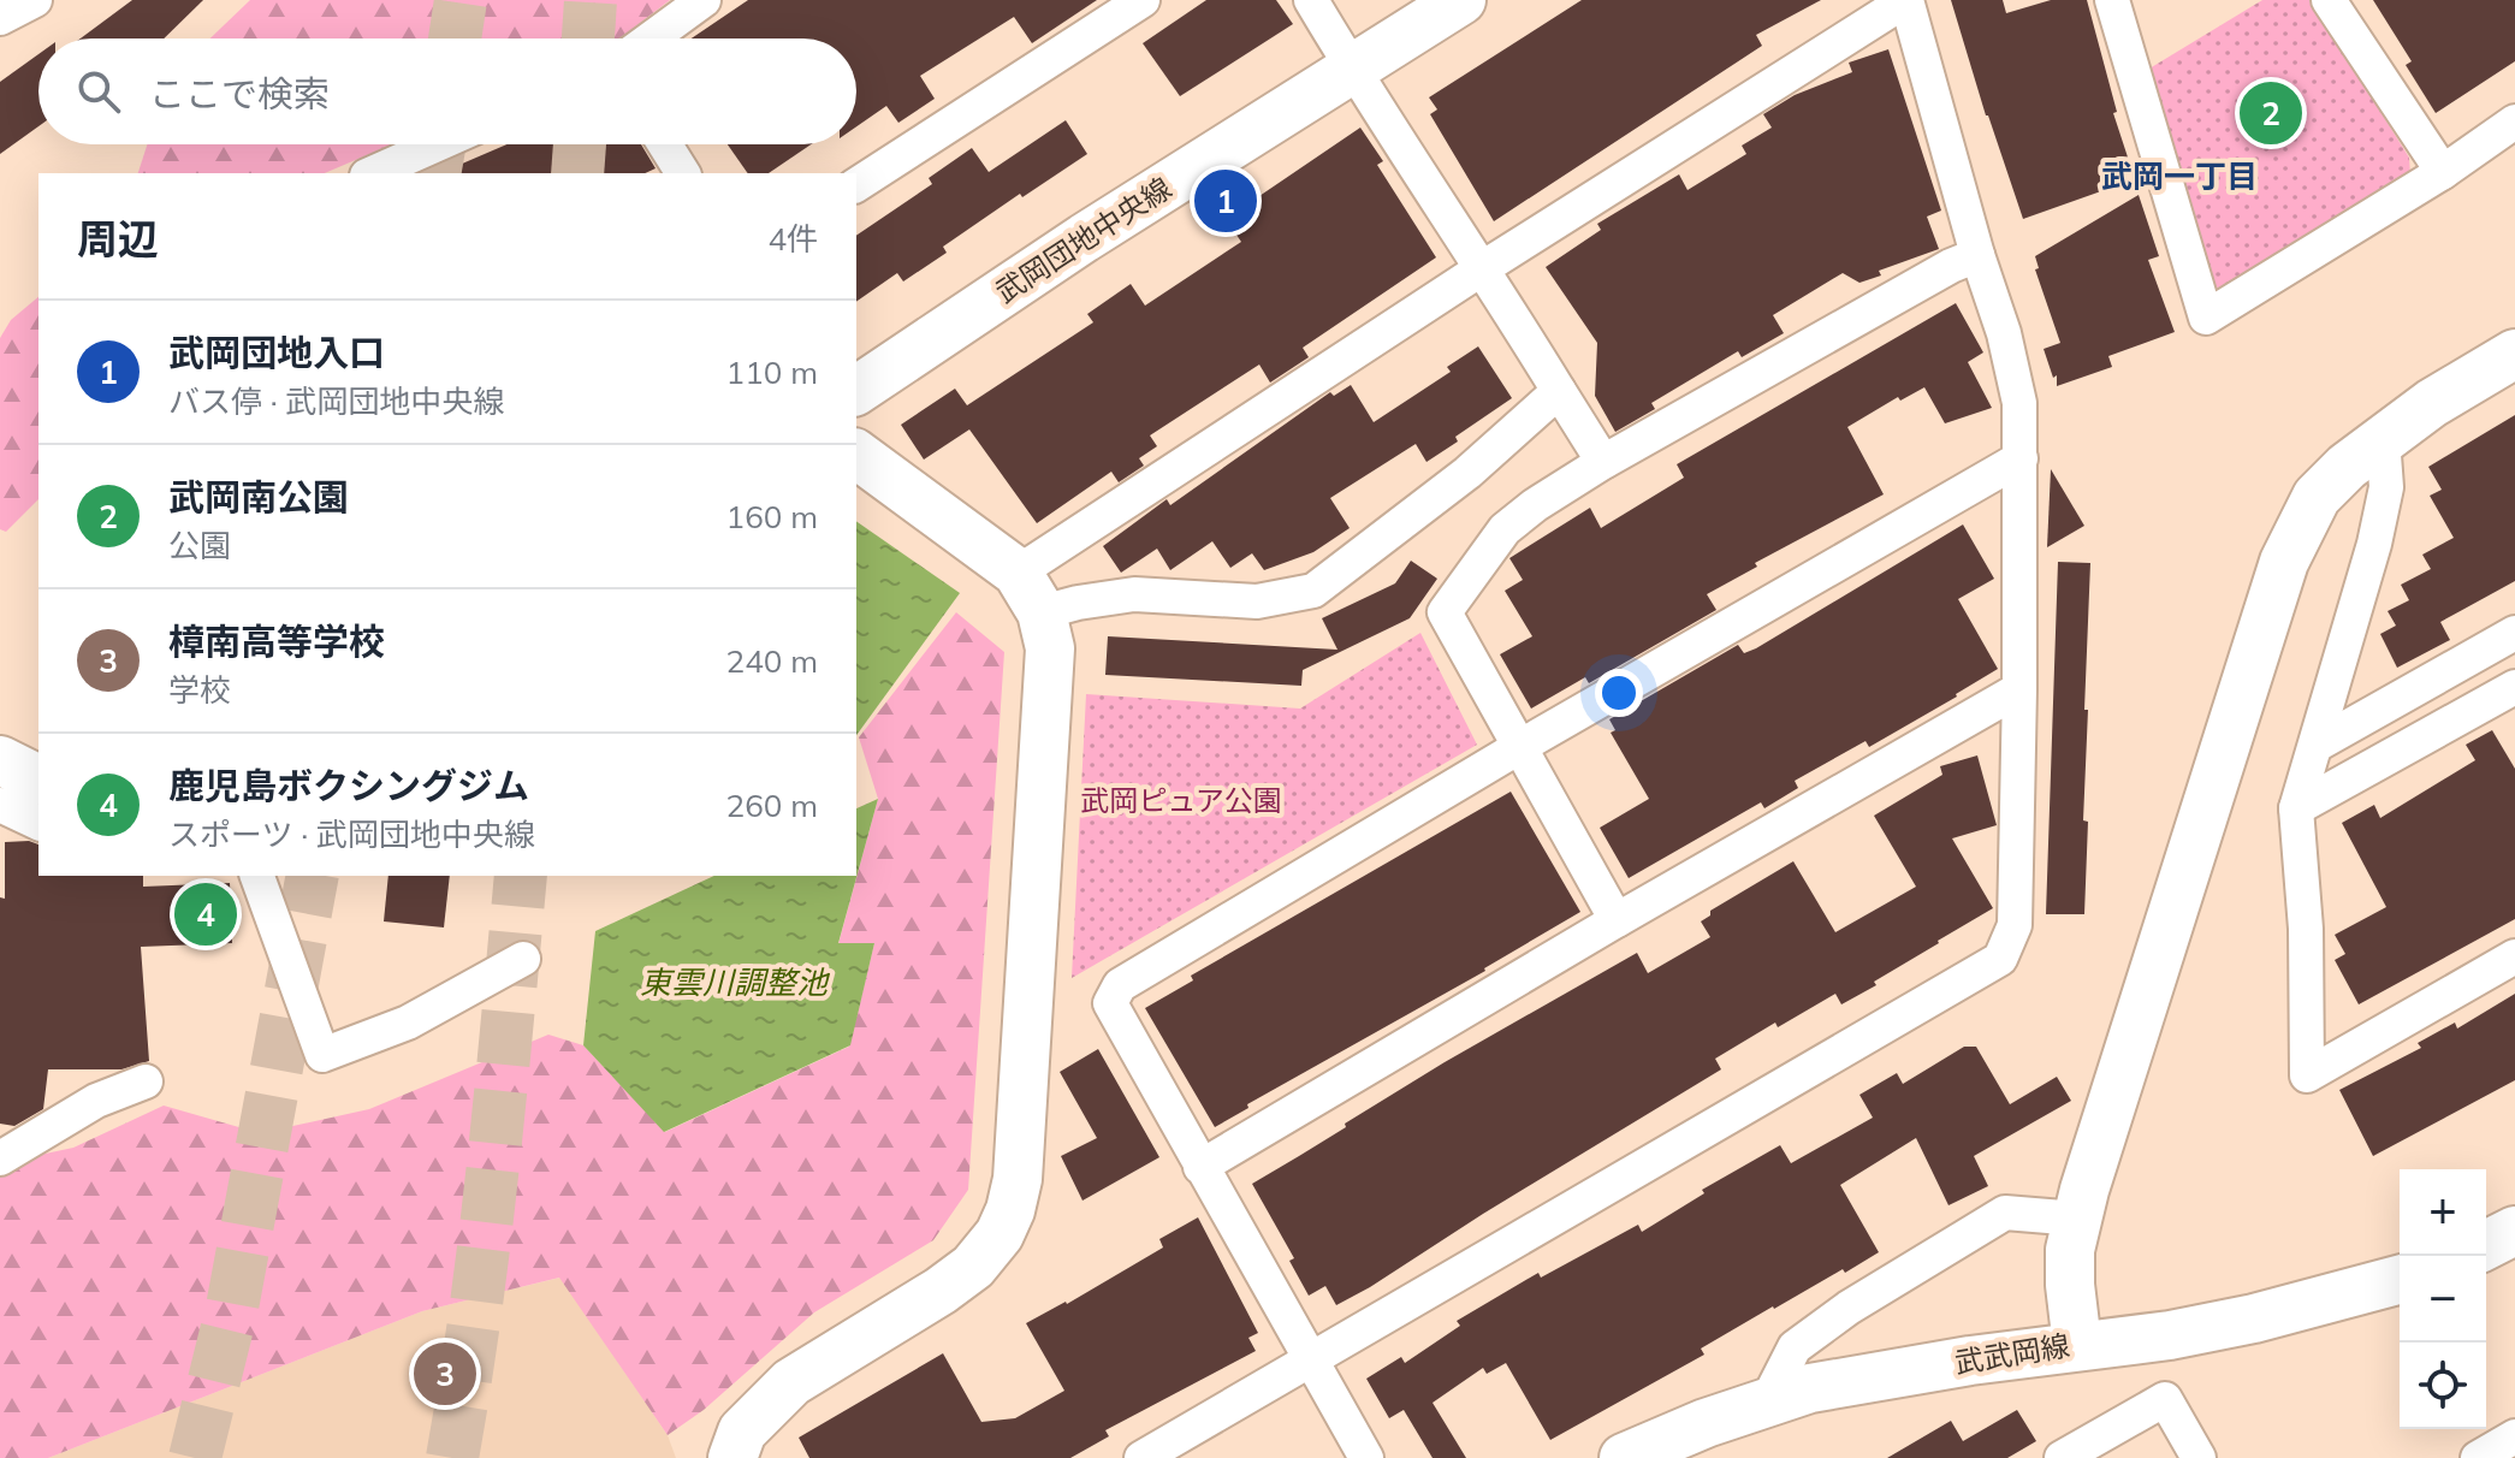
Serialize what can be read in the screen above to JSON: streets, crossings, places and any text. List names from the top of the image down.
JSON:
{
  "streets": {
    "street": ["武岡団地中央線", "武武岡線"]
  },
  "districts": ["武岡一丁目"],
  "water": ["東雲川調整池"],
  "parks": ["武岡ピュア公園"],
  "page": {
    "search": "ここで検索",
    "pins": [
      "2",
      "1",
      "4",
      "3"
    ],
    "heading": ["周辺", "4件"],
    "list": [
      {
        "mark": "1",
        "name": "武岡団地入口",
        "note": "バス停 · 武岡団地中央線",
        "value": "110 m"
      },
      {
        "mark": "2",
        "name": "武岡南公園",
        "note": "公園",
        "value": "160 m"
      },
      {
        "mark": "3",
        "name": "樟南高等学校",
        "note": "学校",
        "value": "240 m"
      },
      {
        "mark": "4",
        "name": "鹿児島ボクシングジム",
        "note": "スポーツ · 武岡団地中央線",
        "value": "260 m"
      }
    ],
    "map_buttons": ["+", "−"]
  }
}
